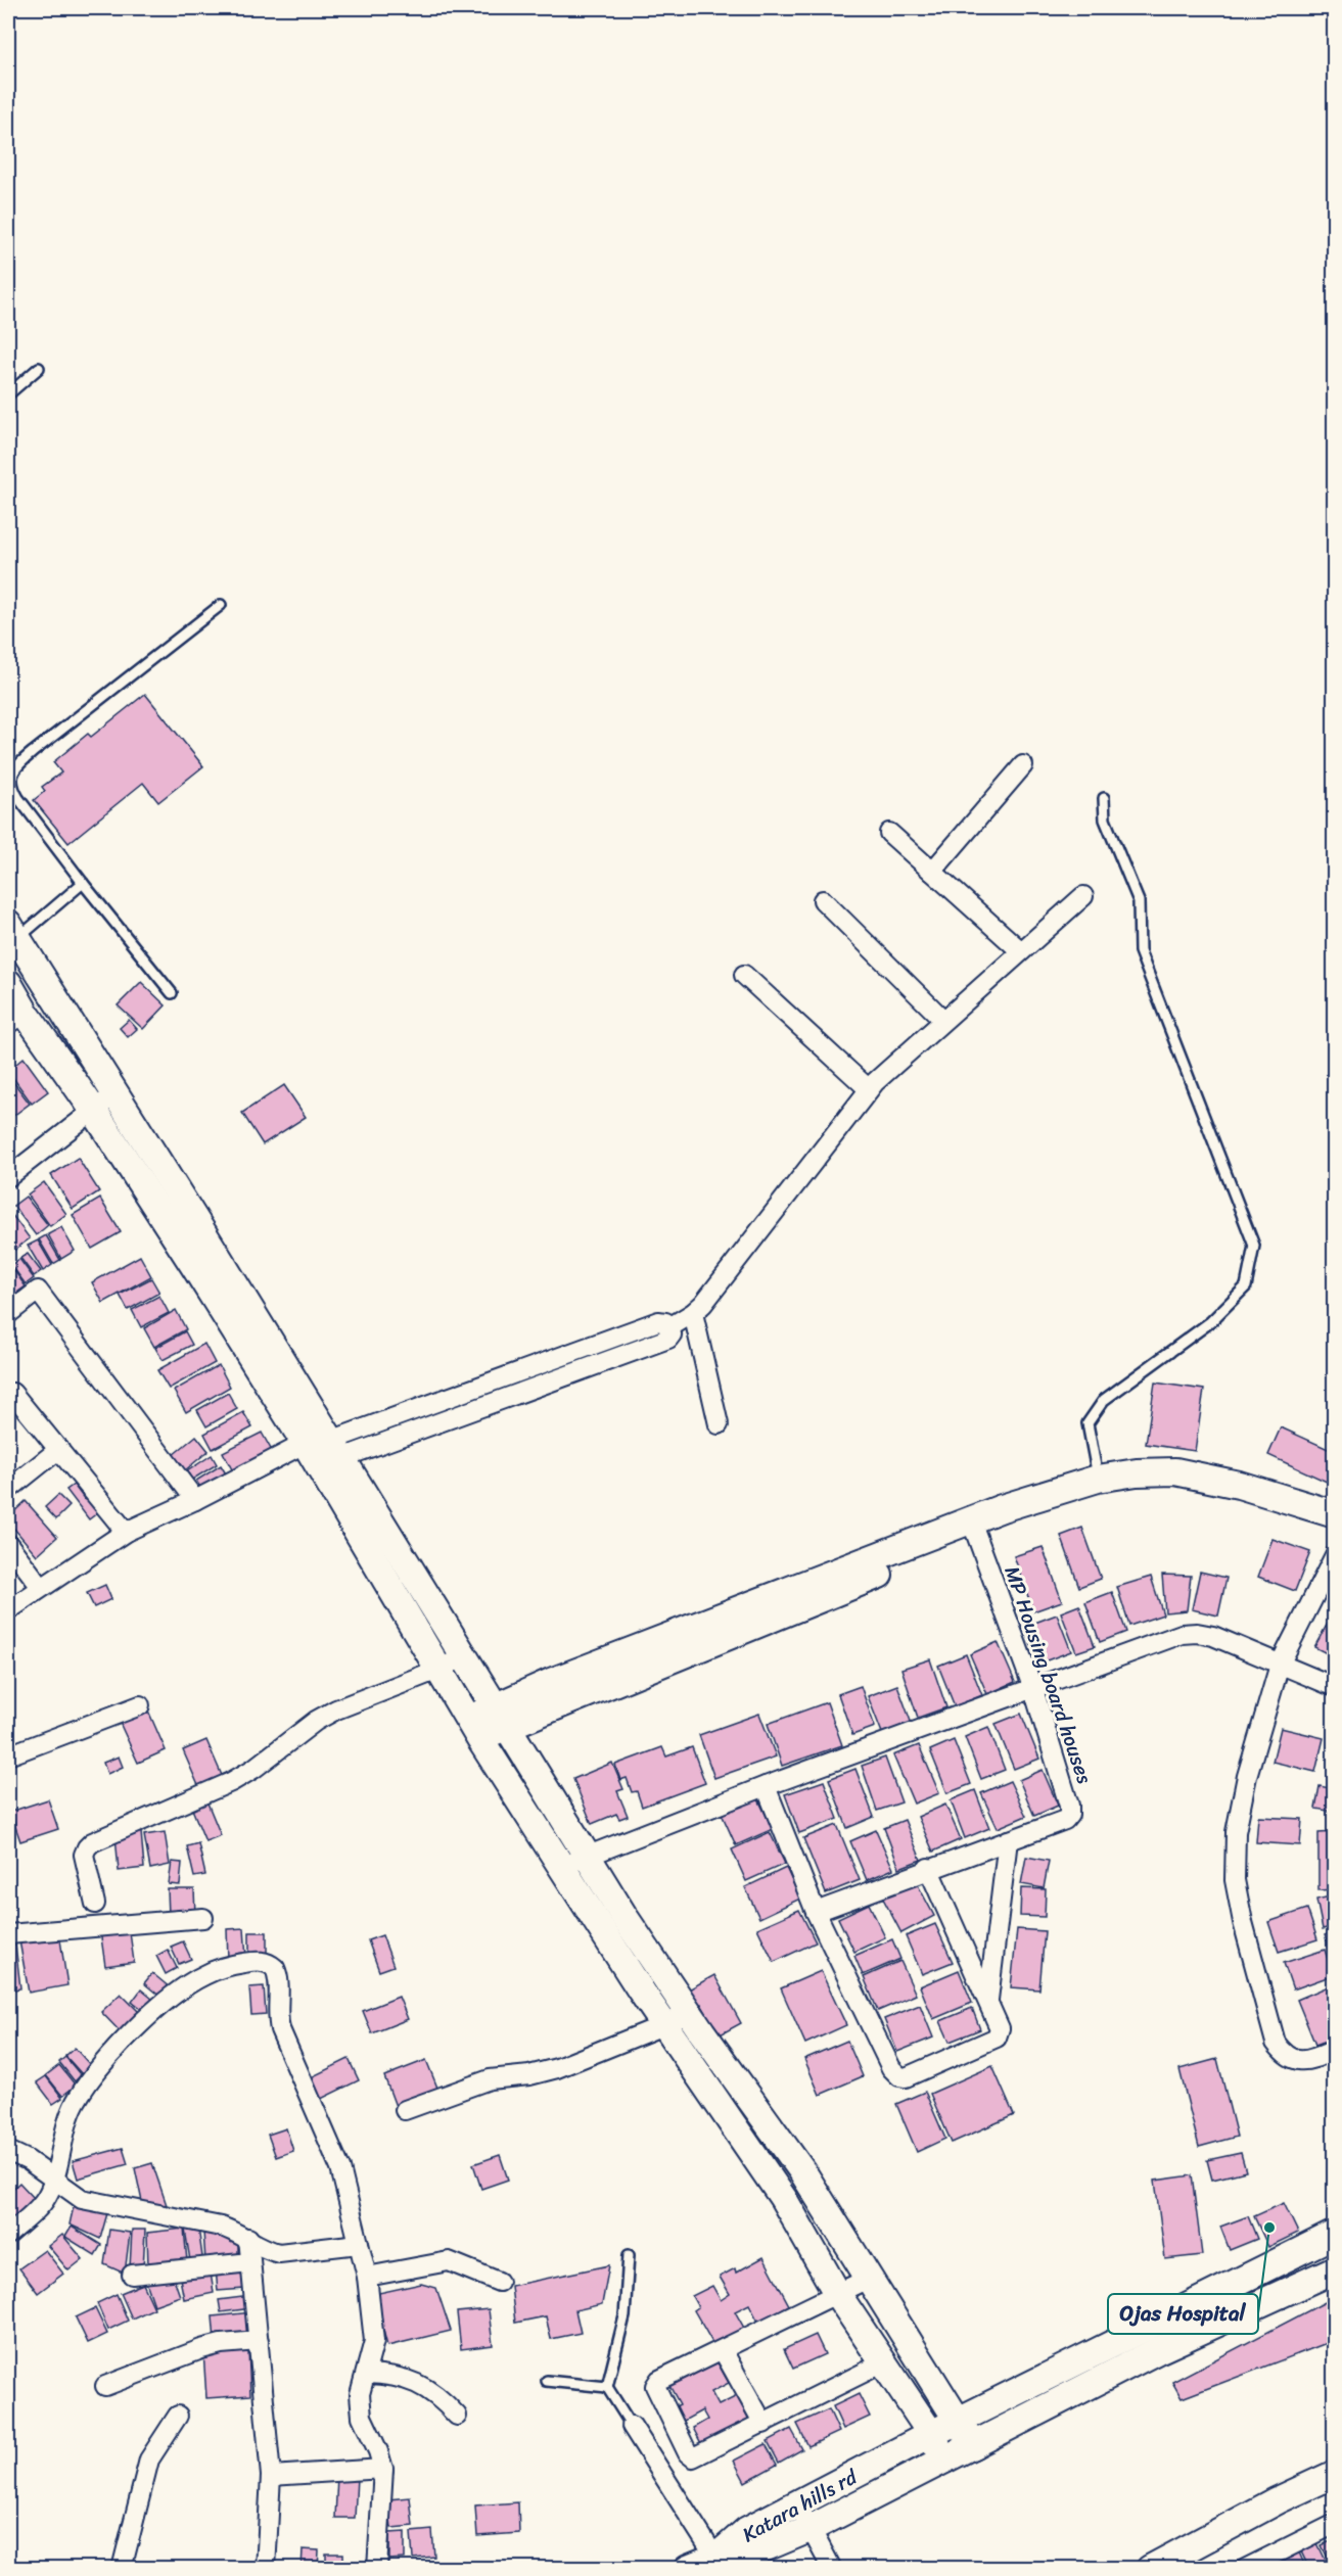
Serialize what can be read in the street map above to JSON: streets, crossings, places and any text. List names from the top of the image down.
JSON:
{
  "streets": {
    "street": ["MP Housing board houses", "Katara hills rd"]
  },
  "places": ["Ojas Hospital"]
}
